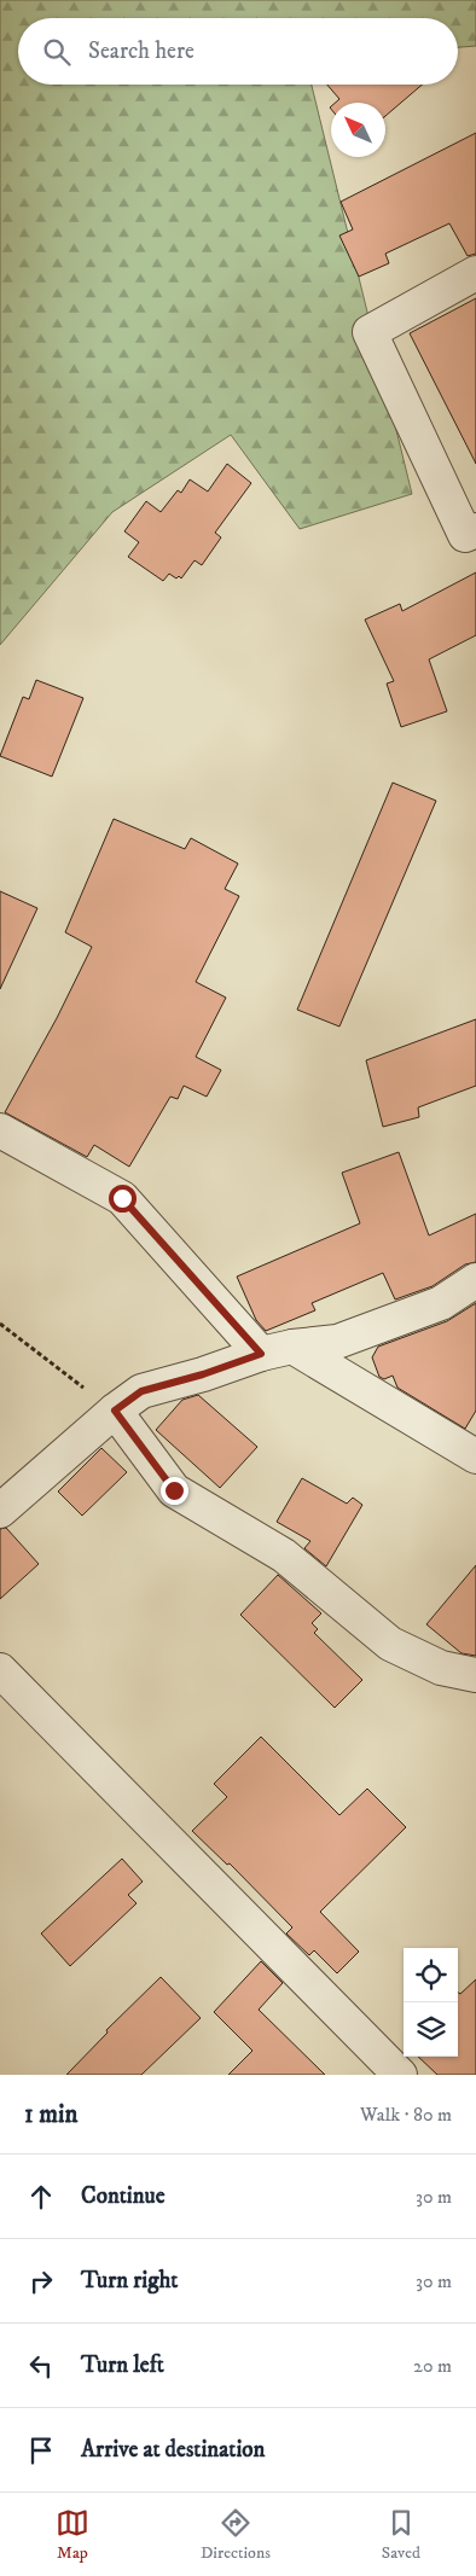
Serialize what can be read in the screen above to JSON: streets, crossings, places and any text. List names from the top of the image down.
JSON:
{
  "north": "top left",
  "page": {
    "search": "Search here",
    "heading": ["1 min", "Walk · 80 m"],
    "list": [
      ["Continue", "30 m"],
      ["Turn right", "30 m"],
      ["Turn left", "20 m"],
      "Arrive at destination"
    ],
    "nav": ["Map", "Directions", "Saved"]
  }
}
